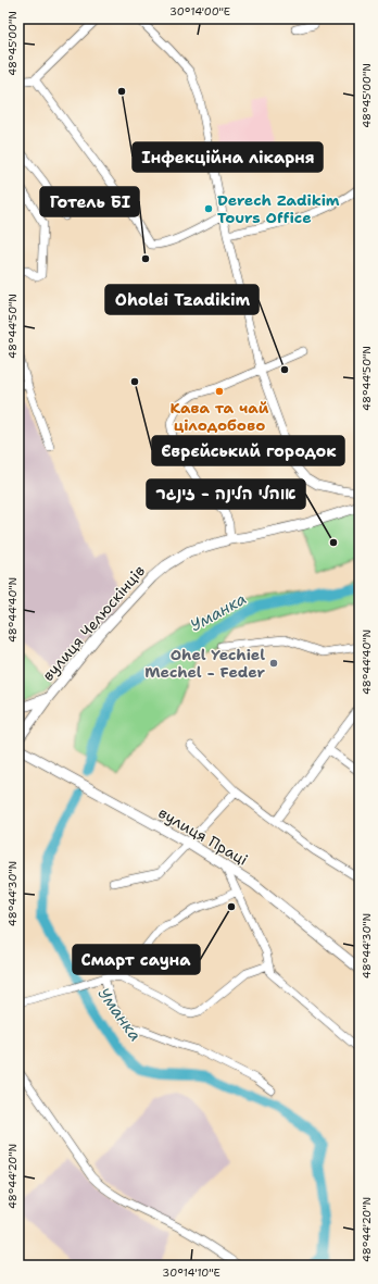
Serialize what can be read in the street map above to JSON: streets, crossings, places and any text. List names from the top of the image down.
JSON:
{
  "streets": {
    "main road": ["вулиця Челюскінців", "вулиця Праці"]
  },
  "water": ["Уманка"],
  "places": [
    "Інфекційна лікарня",
    "Derech Zadikim Tours Office",
    "Готель БІ",
    "Oholei Tzadikim",
    "Єврєйський городок",
    "Кава та чай цілодобово",
    "אוהלי הלינה - זינגר",
    "Ohel Yechiel Mechel - Feder",
    "Смарт сауна"
  ],
  "coordinates": [
    "30°14'00\"E",
    "48°45'00\"N",
    "48°44'50\"N",
    "48°44'40\"N",
    "48°44'30\"N",
    "48°44'20\"N",
    "30°14'10\"E"
  ]
}
